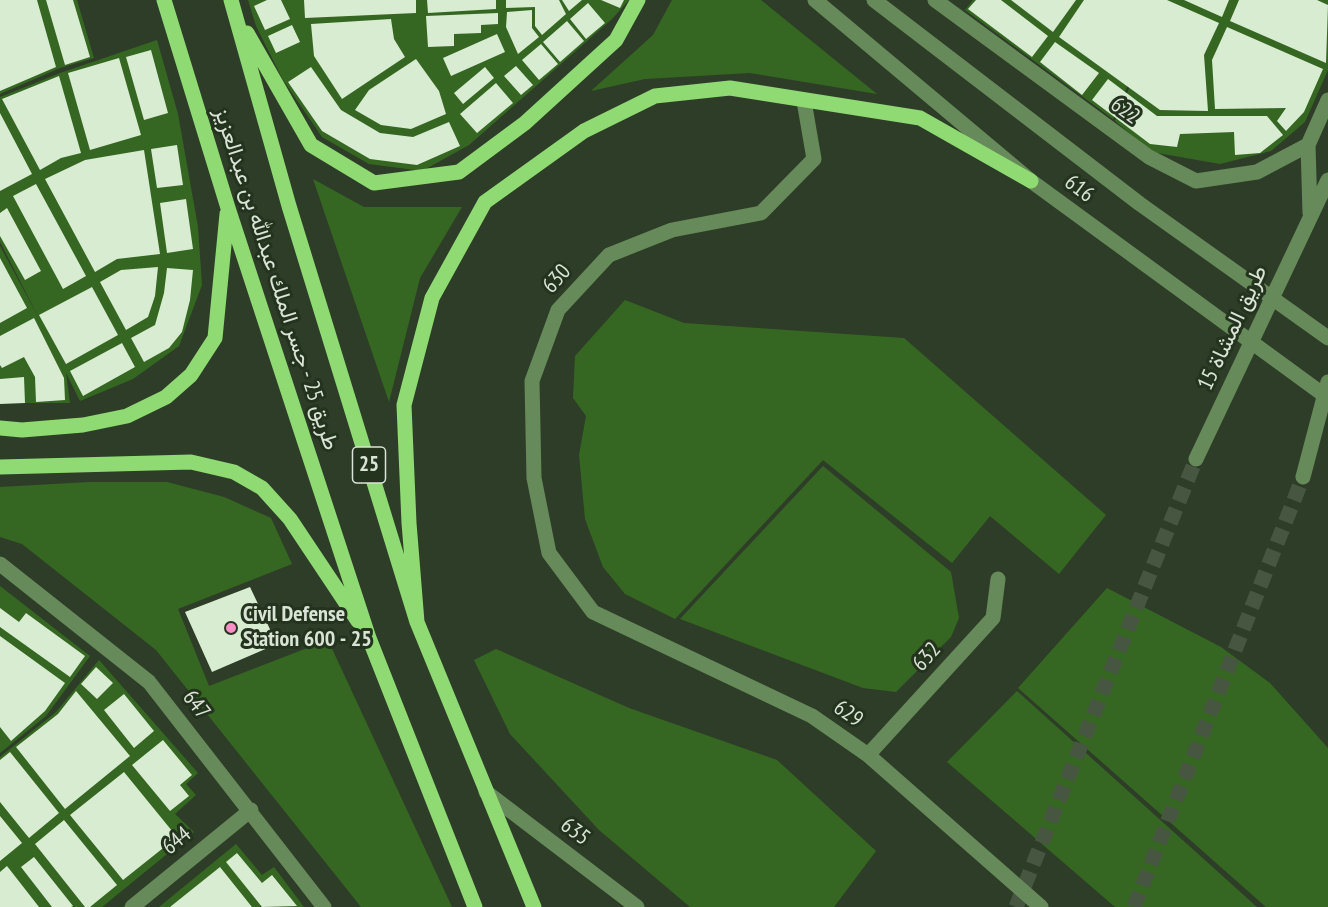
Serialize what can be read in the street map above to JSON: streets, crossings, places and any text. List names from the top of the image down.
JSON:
{
  "streets": {
    "main road": ["طريق 25 - جسر الملك عبدالله بن عبدالعزيز", "25"],
    "street": [
      "622",
      "616",
      "630",
      "طريق المشاة 15",
      "632",
      "647",
      "629",
      "635",
      "644"
    ]
  },
  "crossings": [
    ["622", "طريق المشاة 15"],
    ["طريق 25 - جسر الملك عبدالله بن عبدالعزيز", "635"],
    ["630", "629"],
    ["632", "629"],
    ["647", "644"]
  ],
  "places": ["Civil Defense Station 600 - 25"]
}
